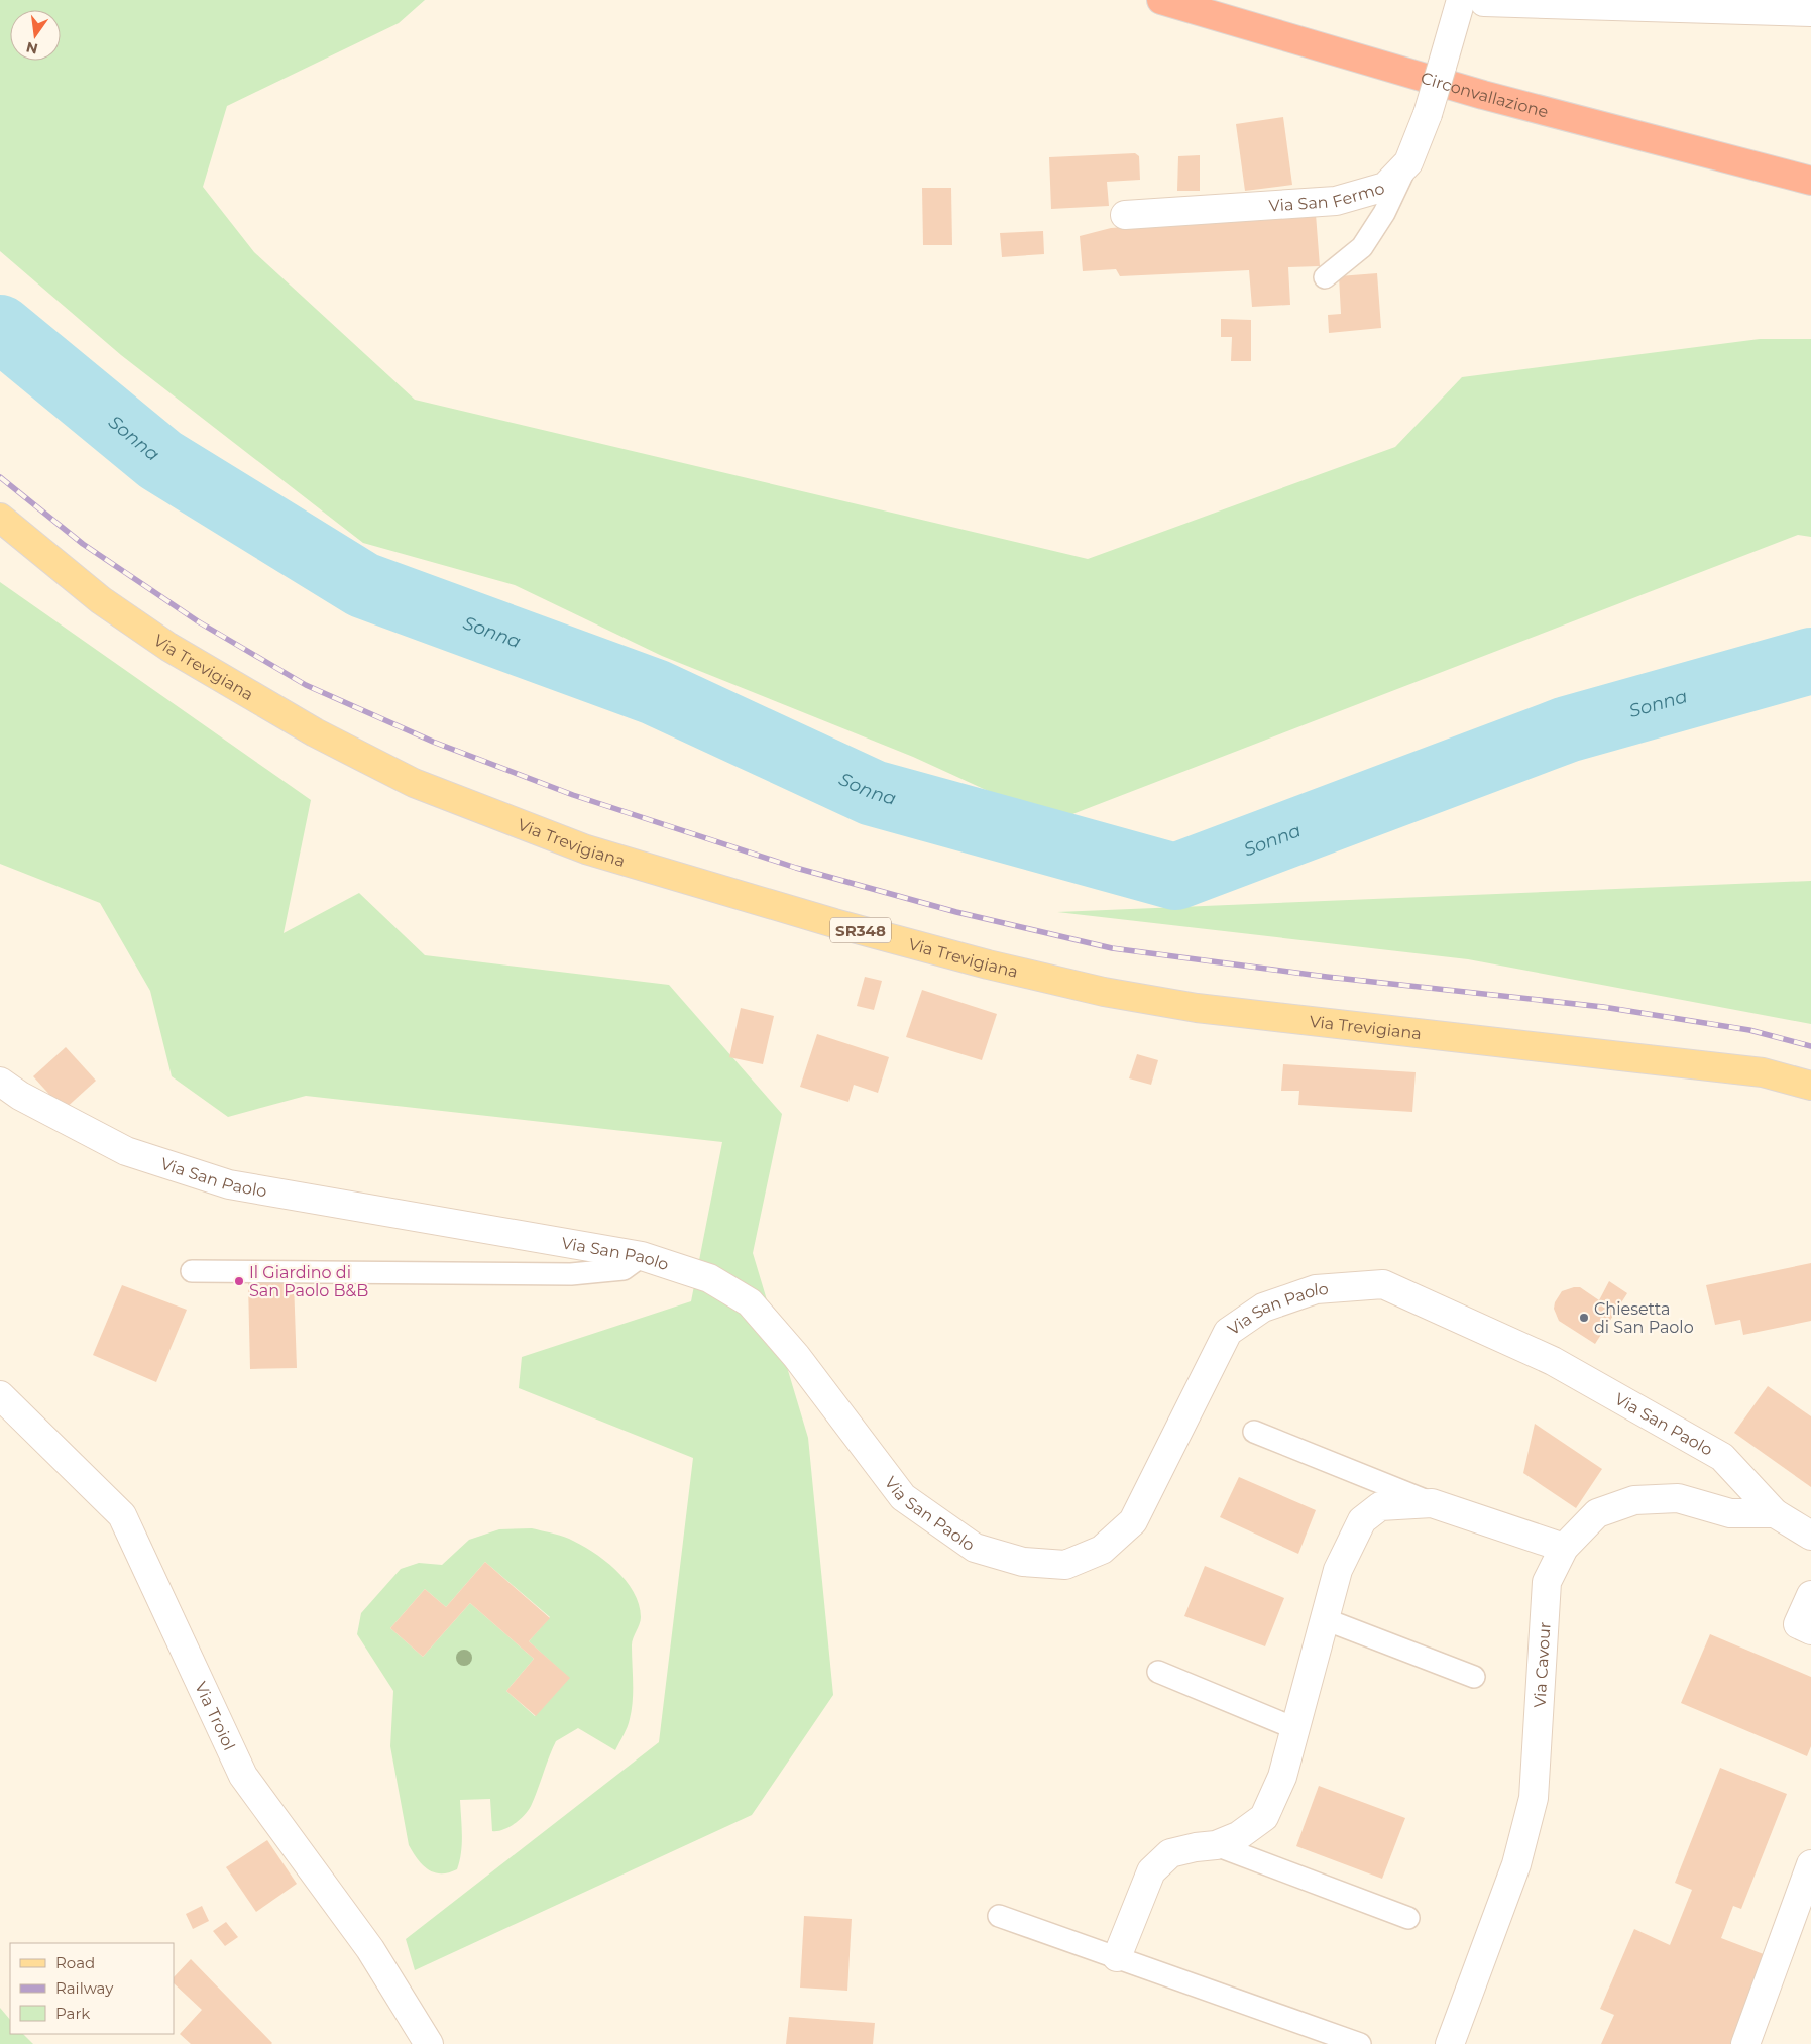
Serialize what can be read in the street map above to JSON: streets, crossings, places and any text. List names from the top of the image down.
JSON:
{
  "streets": {
    "highway": ["Circonvallazione"],
    "main road": ["Via Trevigiana", "SR348"],
    "street": [
      "Via San Fermo",
      "Via San Paolo",
      "Via Cavour",
      "Via Troiol"
    ]
  },
  "crossings": [
    ["Via San Paolo", "Via Cavour"]
  ],
  "water": ["Sonna"],
  "places": ["Il Giardino di San Paolo B&B", "Chiesetta di San Paolo"],
  "legend": ["Road", "Railway", "Park"],
  "north": "bottom"
}
